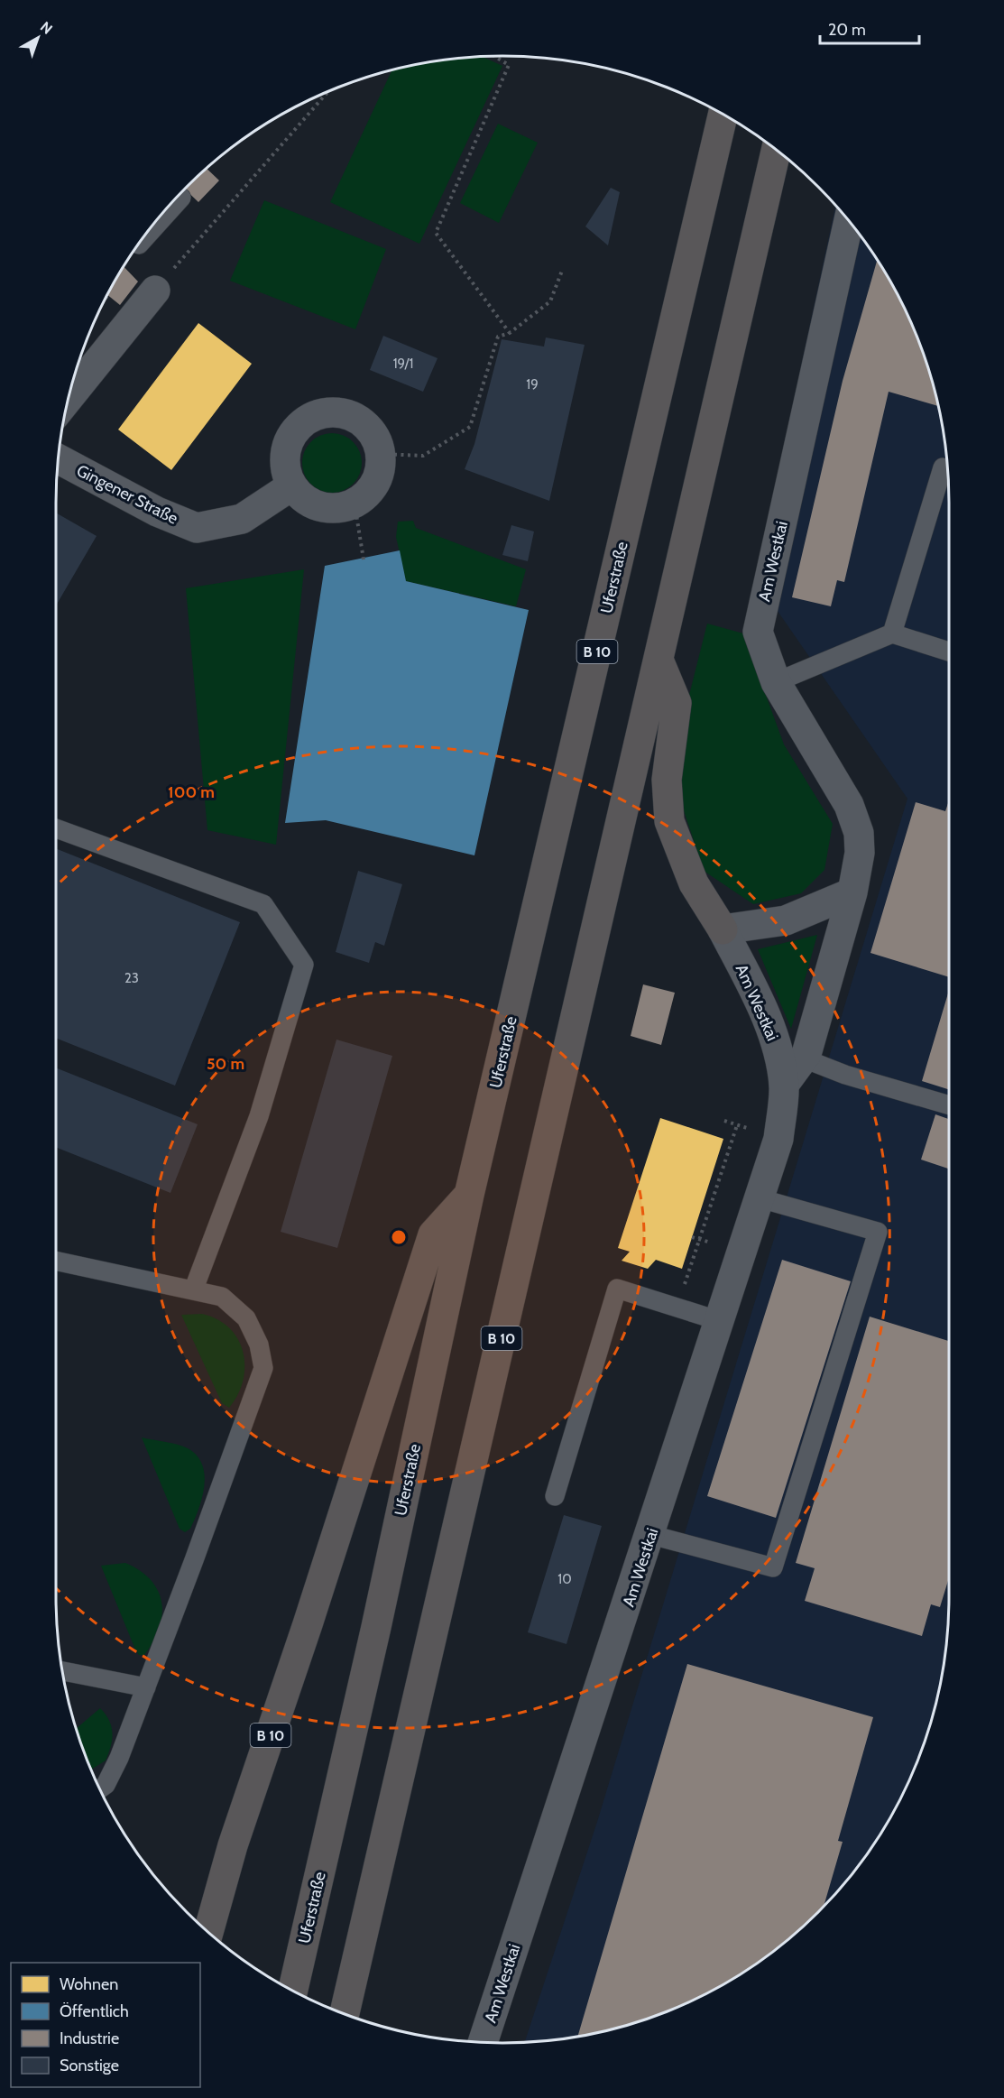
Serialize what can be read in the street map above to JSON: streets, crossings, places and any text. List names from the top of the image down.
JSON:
{
  "streets": {
    "highway": ["Uferstraße", "B 10"],
    "street": ["Gingener Straße", "Am Westkai"]
  },
  "crossings": [
    ["Uferstraße", "B 10"]
  ],
  "house_numbers": [
    "19/1",
    "19",
    "23",
    "10"
  ],
  "legend": [
    "Wohnen",
    "Öffentlich",
    "Industrie",
    "Sonstige"
  ],
  "scale_bar": "20 m",
  "north": "top right",
  "rings": ["100 m", "50 m"]
}
